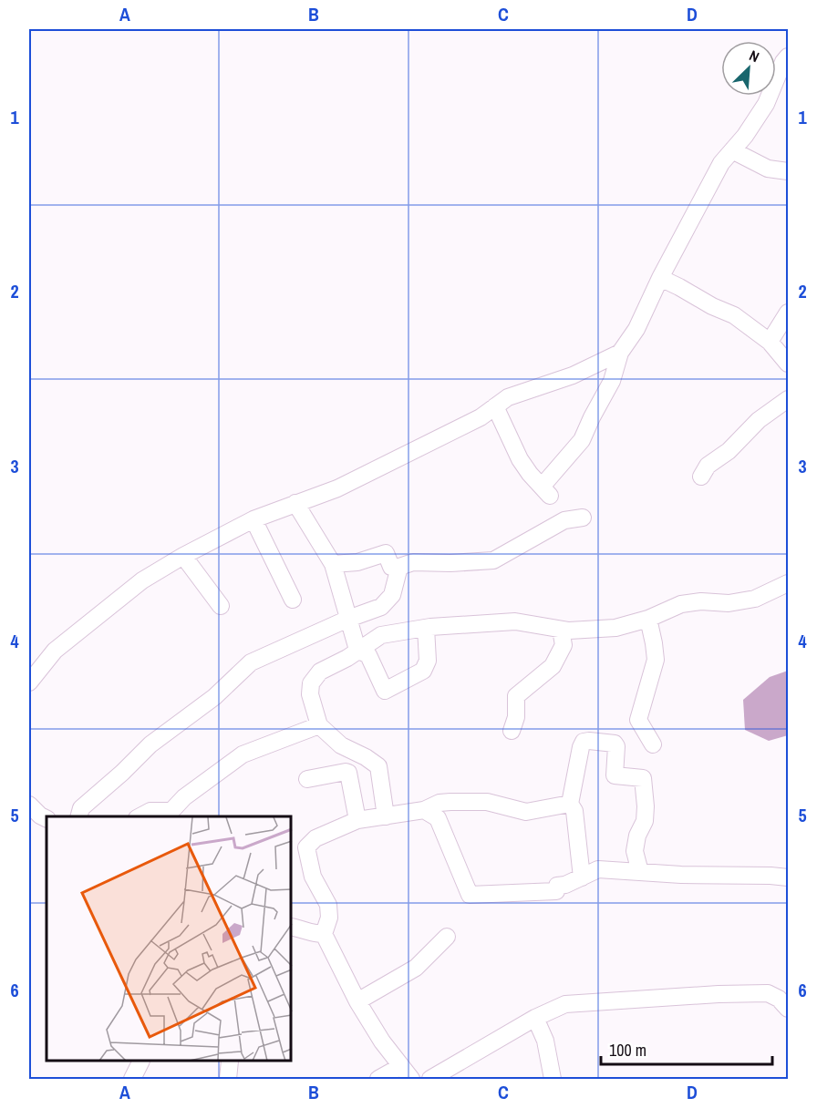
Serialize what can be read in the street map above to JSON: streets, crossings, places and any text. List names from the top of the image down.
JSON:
{
  "scale_bar": "100 m",
  "north": "top right",
  "grid": {
    "columns": [
      "A",
      "B",
      "C",
      "D"
    ],
    "rows": [
      "1",
      "2",
      "3",
      "4",
      "5",
      "6"
    ]
  }
}
